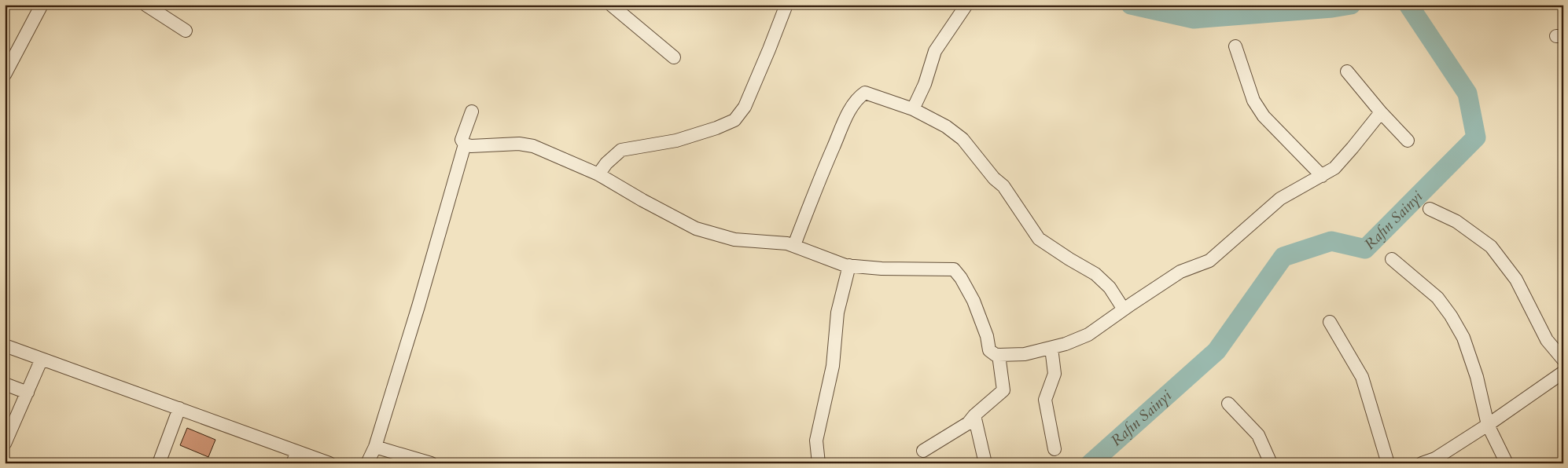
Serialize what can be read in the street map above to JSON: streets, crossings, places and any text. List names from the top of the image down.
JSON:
{
  "water": ["Rafin Sainyi"]
}
